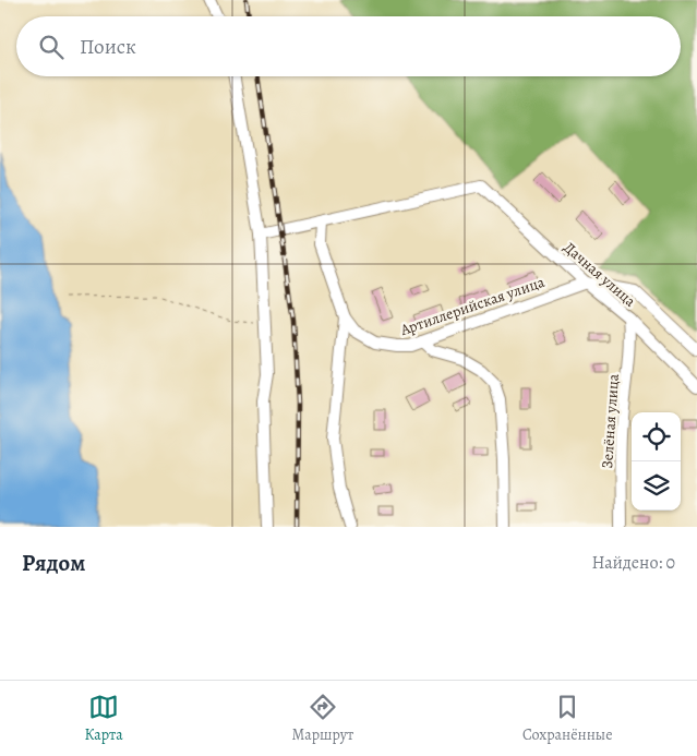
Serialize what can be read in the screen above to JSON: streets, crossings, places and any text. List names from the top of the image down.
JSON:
{
  "streets": {
    "street": ["Дачная улица", "Артиллерийская улица", "Зелёная улица"]
  },
  "crossings": [
    ["Дачная улица", "Артиллерийская улица"],
    ["Дачная улица", "Зелёная улица"]
  ],
  "page": {
    "search": "Поиск",
    "heading": ["Рядом", "Найдено: 0"],
    "nav": ["Карта", "Маршрут", "Сохранённые"]
  }
}
